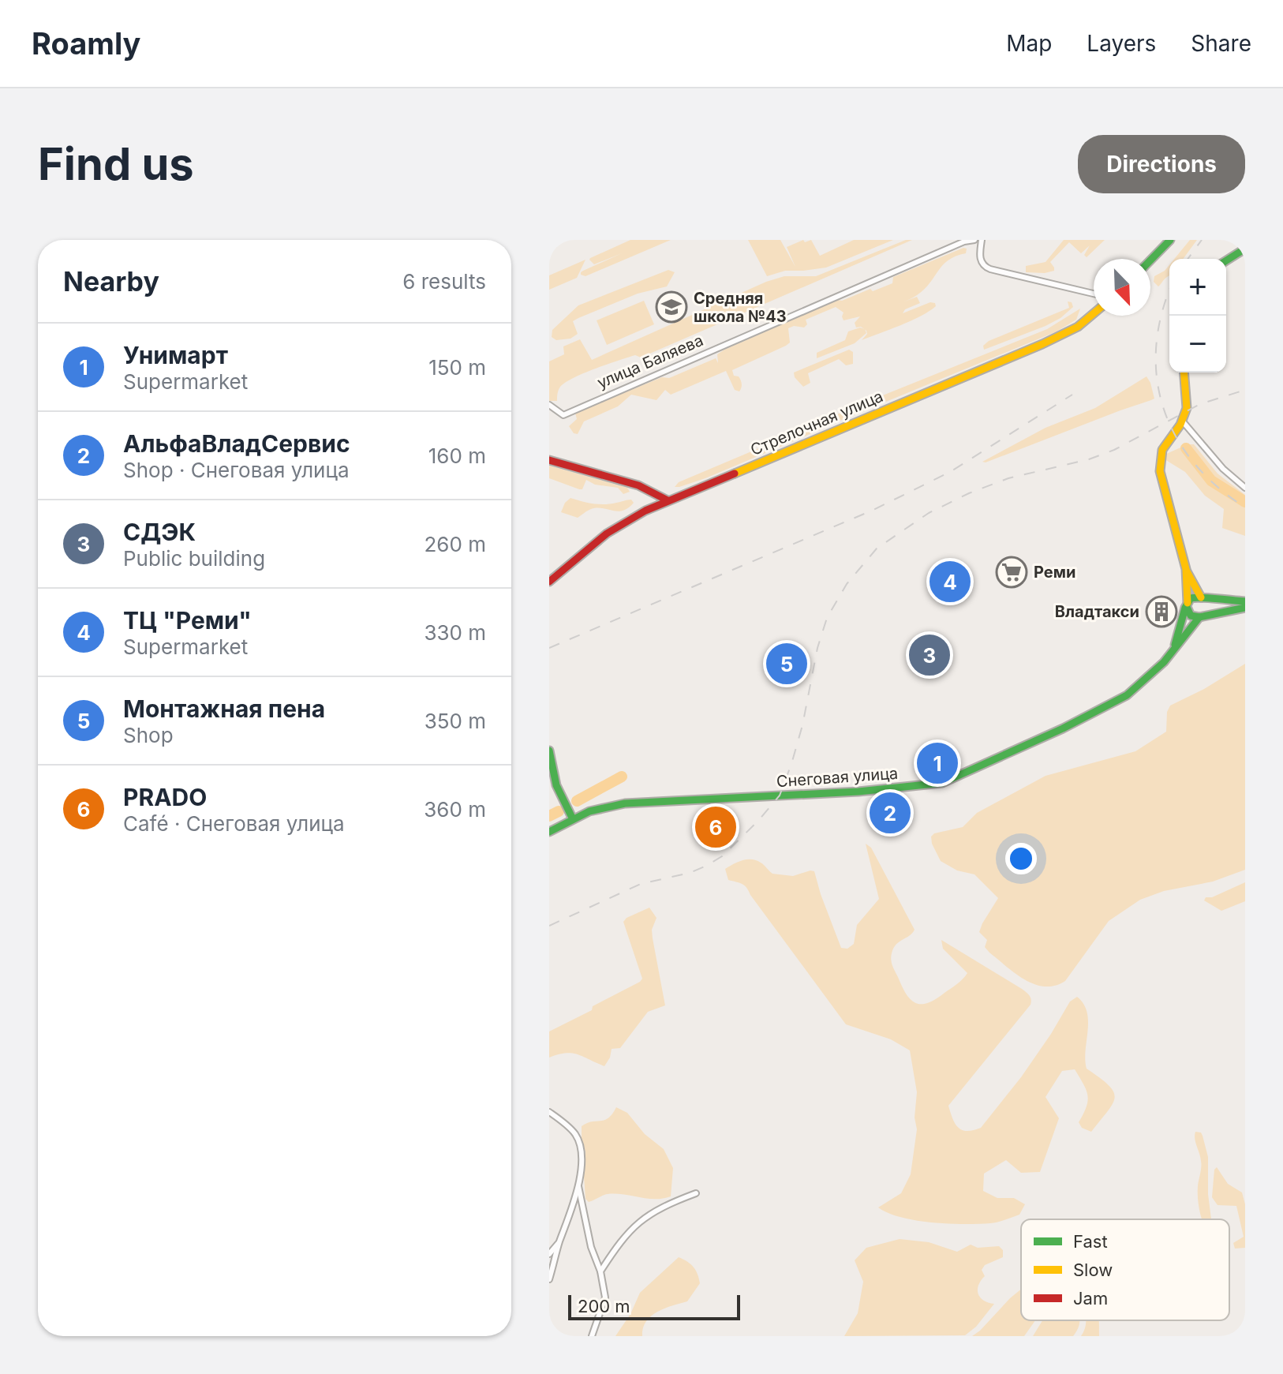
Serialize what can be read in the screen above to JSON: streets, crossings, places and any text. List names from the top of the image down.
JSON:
{
  "streets": {
    "main road": ["Стрелочная улица", "Снеговая улица"],
    "street": ["улица Баляева"]
  },
  "places": {
    "school or university": ["Средняя школа №43"],
    "supermarket": ["Реми"],
    "building": ["Владтакси"]
  },
  "legend": ["Fast", "Slow", "Jam"],
  "scale_bar": "200 m",
  "north": "bottom right",
  "page": {
    "header": "Roamly",
    "nav": ["Map", "Layers", "Share"],
    "buttons": "Directions",
    "title": "Find us",
    "heading": ["Nearby", "6 results"],
    "map_buttons": ["+", "−"],
    "list": [
      {
        "mark": "1",
        "name": "Унимарт",
        "note": "Supermarket",
        "value": "150 m"
      },
      {
        "mark": "2",
        "name": "АльфаВладСервис",
        "note": "Shop · Снеговая улица",
        "value": "160 m"
      },
      {
        "mark": "3",
        "name": "СДЭК",
        "note": "Public building",
        "value": "260 m"
      },
      {
        "mark": "4",
        "name": "ТЦ \"Реми\"",
        "note": "Supermarket",
        "value": "330 m"
      },
      {
        "mark": "5",
        "name": "Монтажная пена",
        "note": "Shop",
        "value": "350 m"
      },
      {
        "mark": "6",
        "name": "PRADO",
        "note": "Café · Снеговая улица",
        "value": "360 m"
      }
    ],
    "pins": [
      "4",
      "3",
      "5",
      "1",
      "2",
      "6"
    ],
    "scale": "200 m"
  }
}
